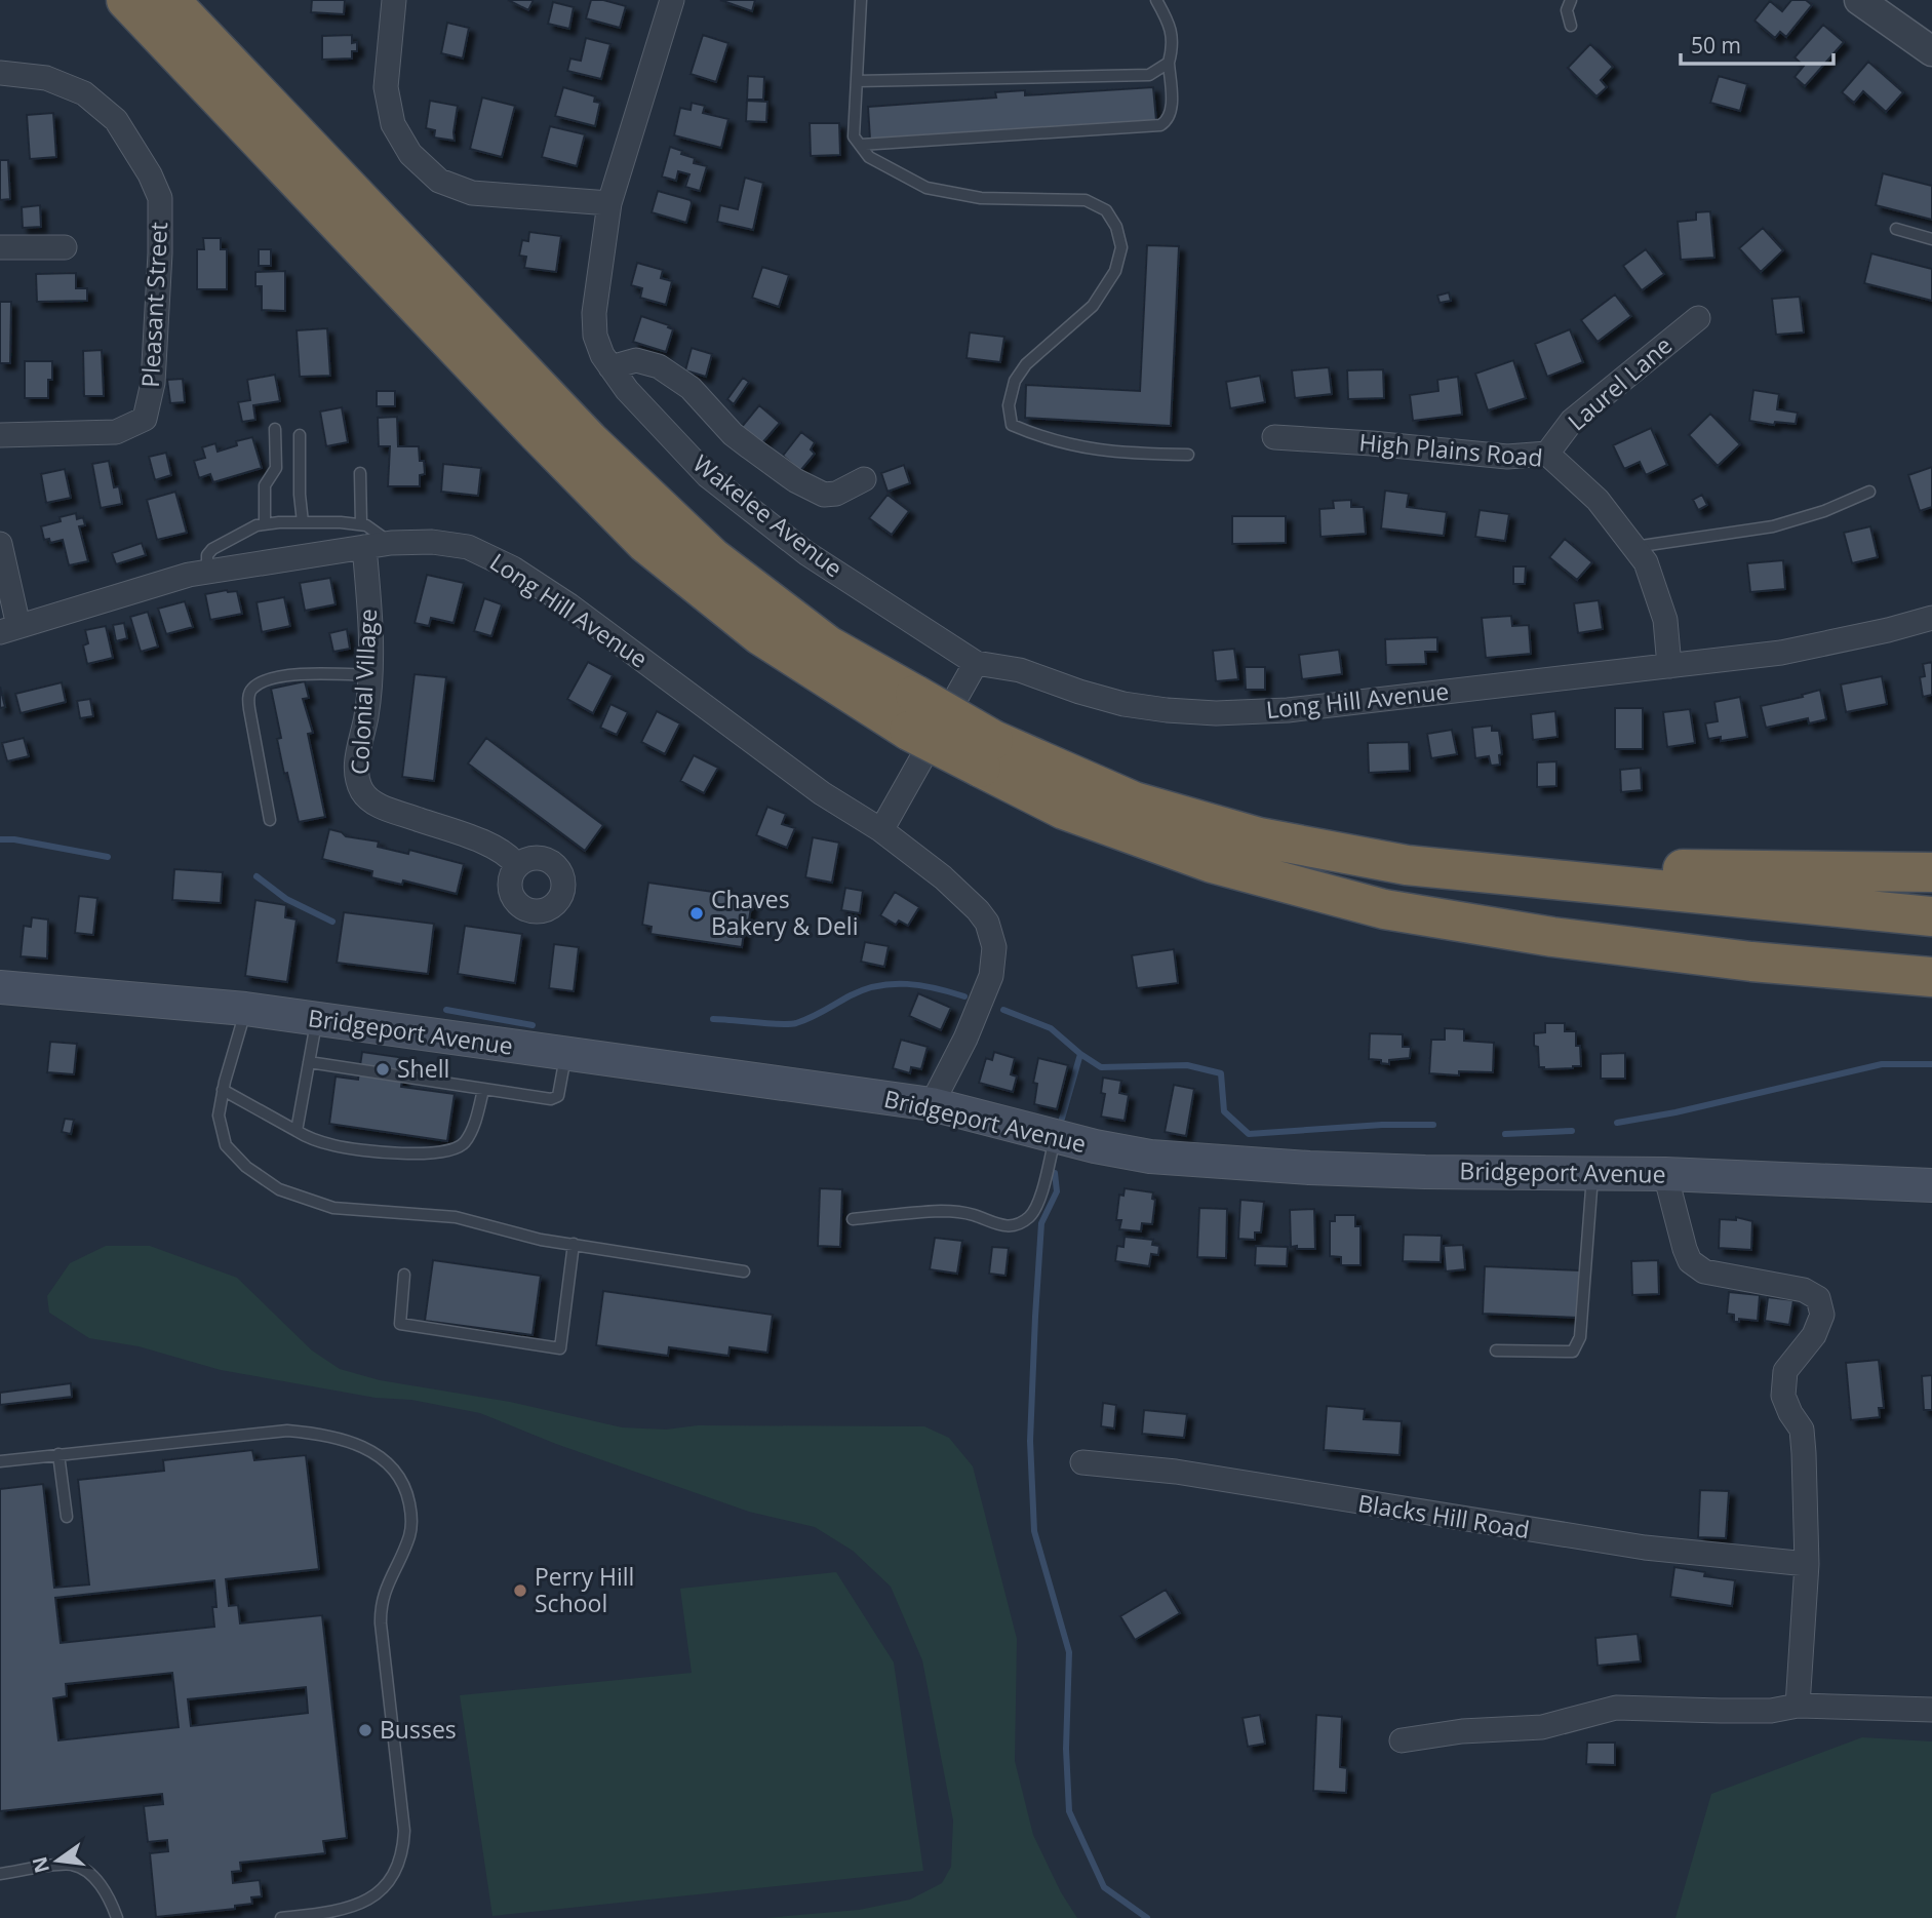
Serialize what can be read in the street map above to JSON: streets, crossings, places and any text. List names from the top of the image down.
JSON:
{
  "streets": {
    "main road": ["Bridgeport Avenue"],
    "street": [
      "Pleasant Street",
      "Laurel Lane",
      "High Plains Road",
      "Wakelee Avenue",
      "Long Hill Avenue",
      "Colonial Village",
      "Blacks Hill Road"
    ]
  },
  "crossings": [
    ["Laurel Lane", "High Plains Road"],
    ["High Plains Road", "Long Hill Avenue"],
    ["Wakelee Avenue", "Long Hill Avenue"],
    ["Long Hill Avenue", "Colonial Village"],
    ["Long Hill Avenue", "Bridgeport Avenue"]
  ],
  "places": [
    "Chaves Bakery & Deli",
    "Shell",
    "Perry Hill School",
    "Busses"
  ],
  "scale_bar": "50 m",
  "north": "left"
}
